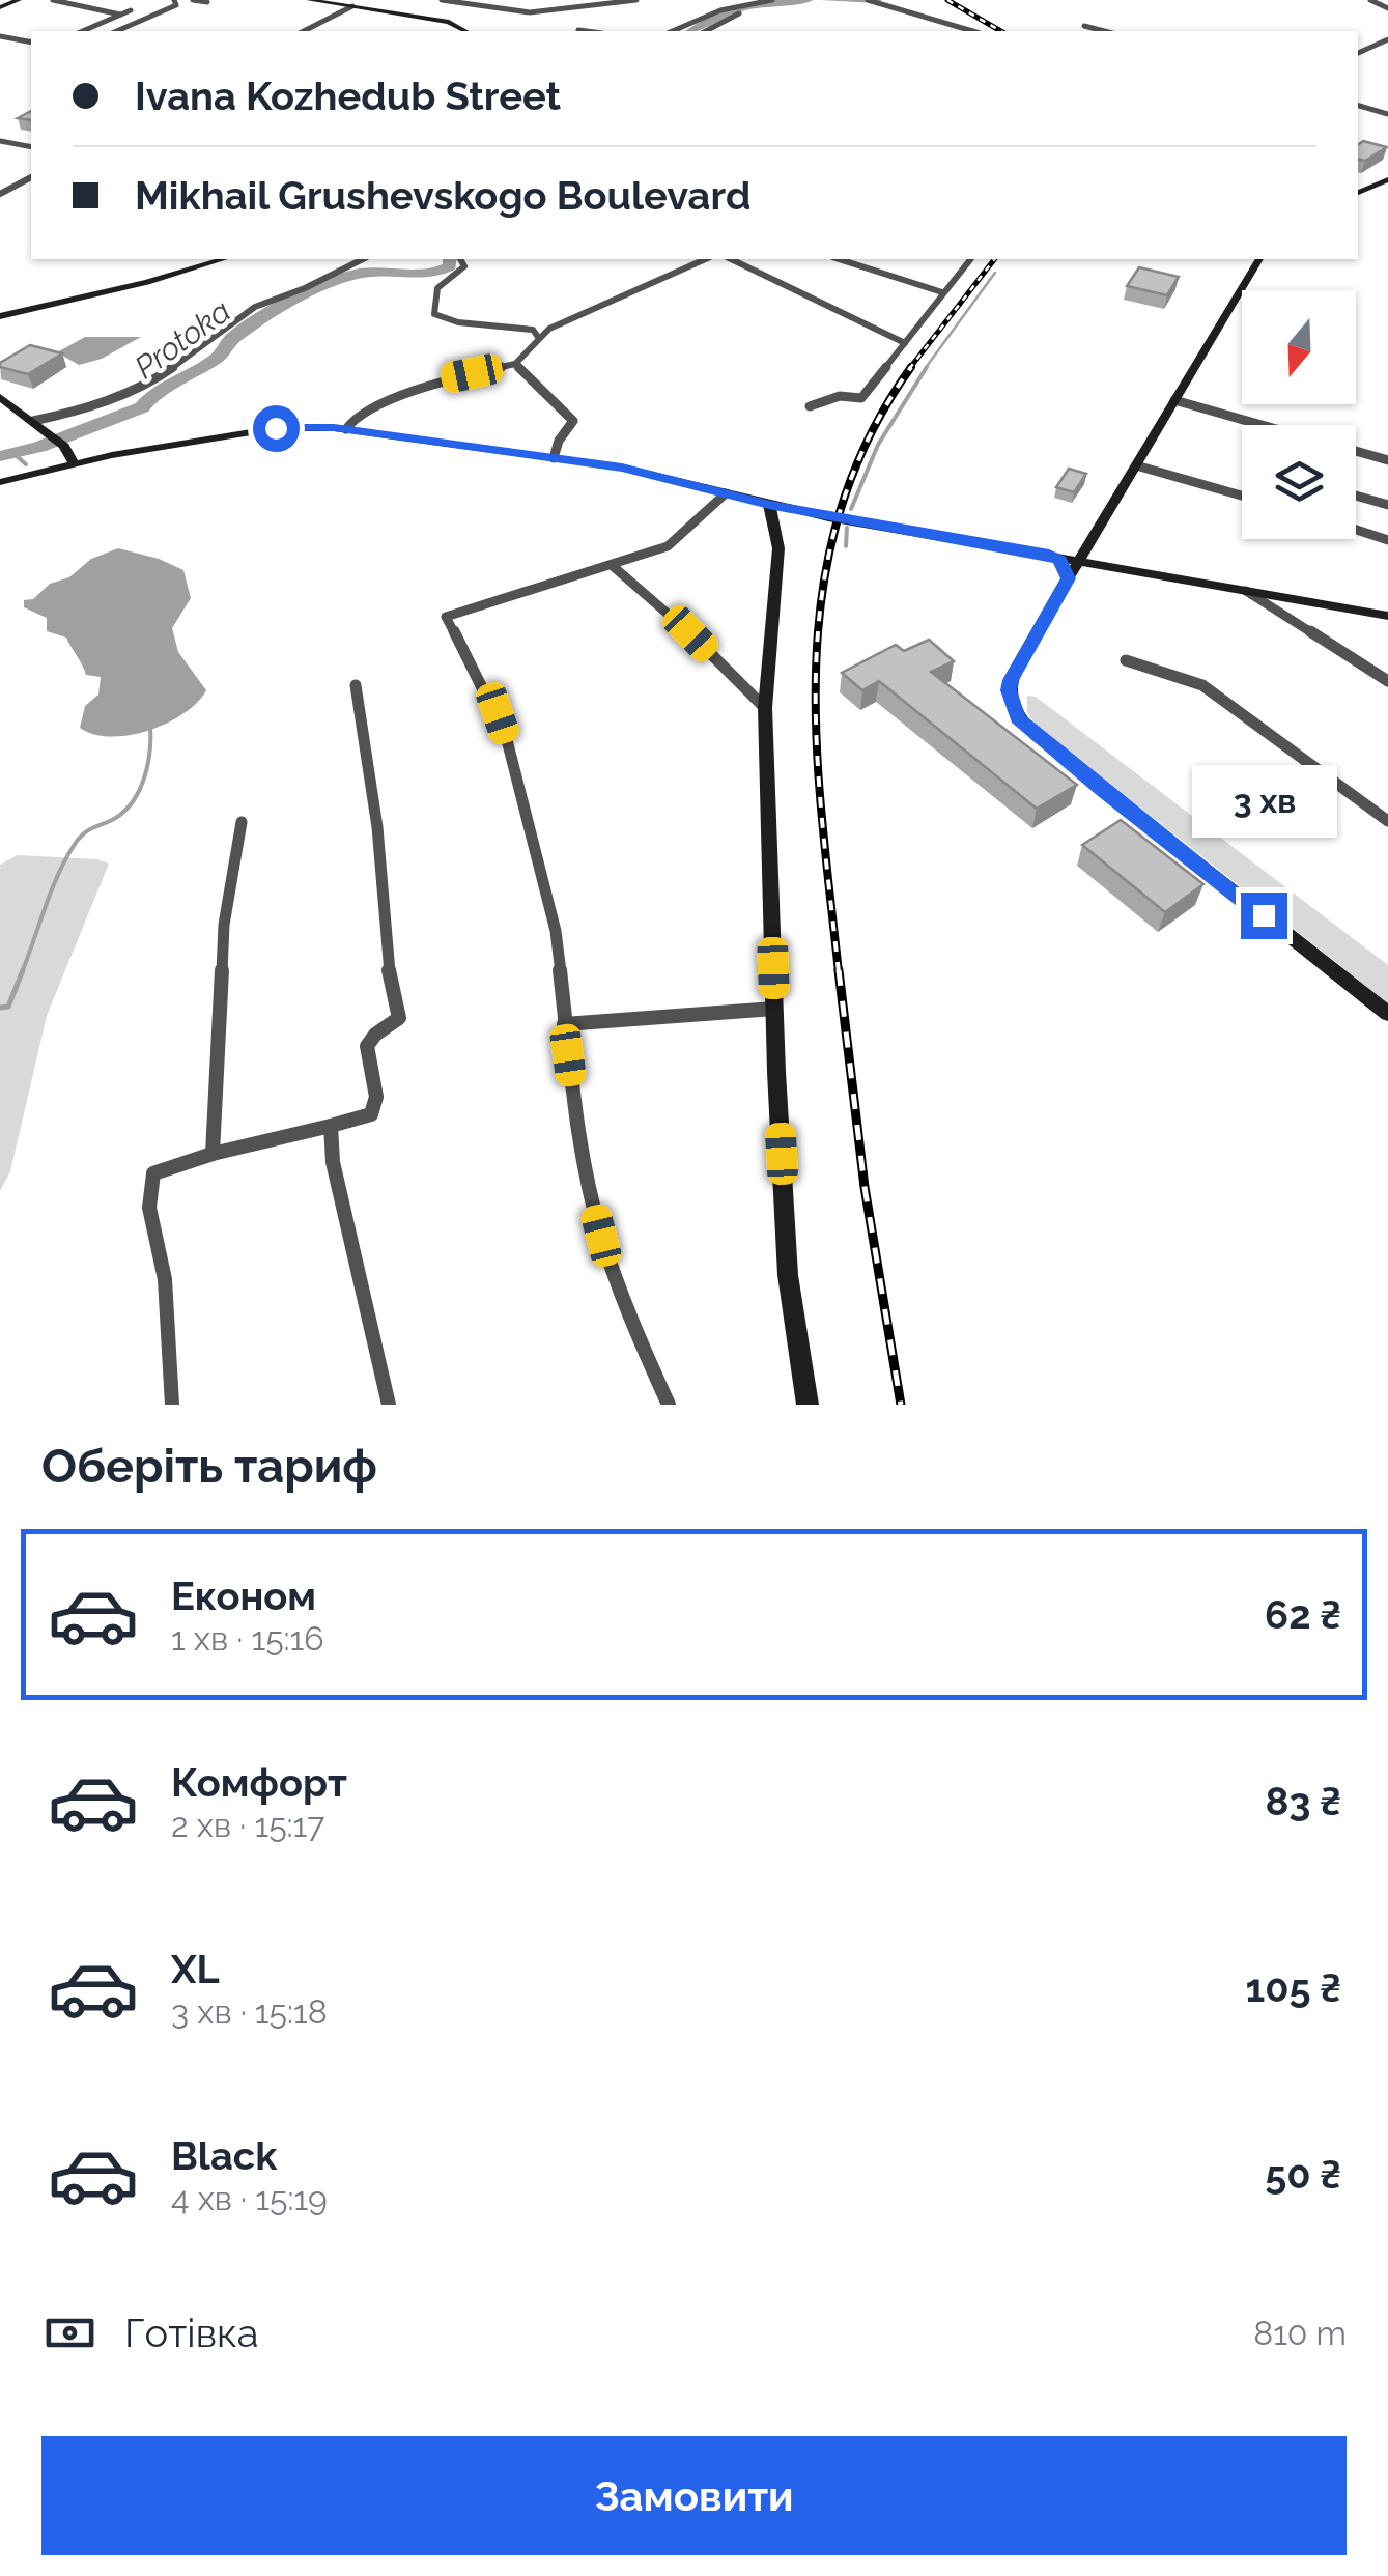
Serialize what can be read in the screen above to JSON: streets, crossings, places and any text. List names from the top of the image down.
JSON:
{
  "water": ["Protoka"],
  "north": "bottom",
  "page": {
    "banner": ["Ivana Kozhedub Street", "Mikhail Grushevskogo Boulevard"],
    "bubble": "3 хв",
    "heading": "Оберіть тариф",
    "list": [
      {
        "name": "Економ",
        "note": "1 хв · 15:16",
        "value": "62 ₴"
      },
      {
        "name": "Комфорт",
        "note": "2 хв · 15:17",
        "value": "83 ₴"
      },
      {
        "name": "XL",
        "note": "3 хв · 15:18",
        "value": "105 ₴"
      },
      {
        "name": "Black",
        "note": "4 хв · 15:19",
        "value": "50 ₴"
      }
    ],
    "pay": ["Готівка", "810 m"],
    "buttons": "Замовити"
  }
}
